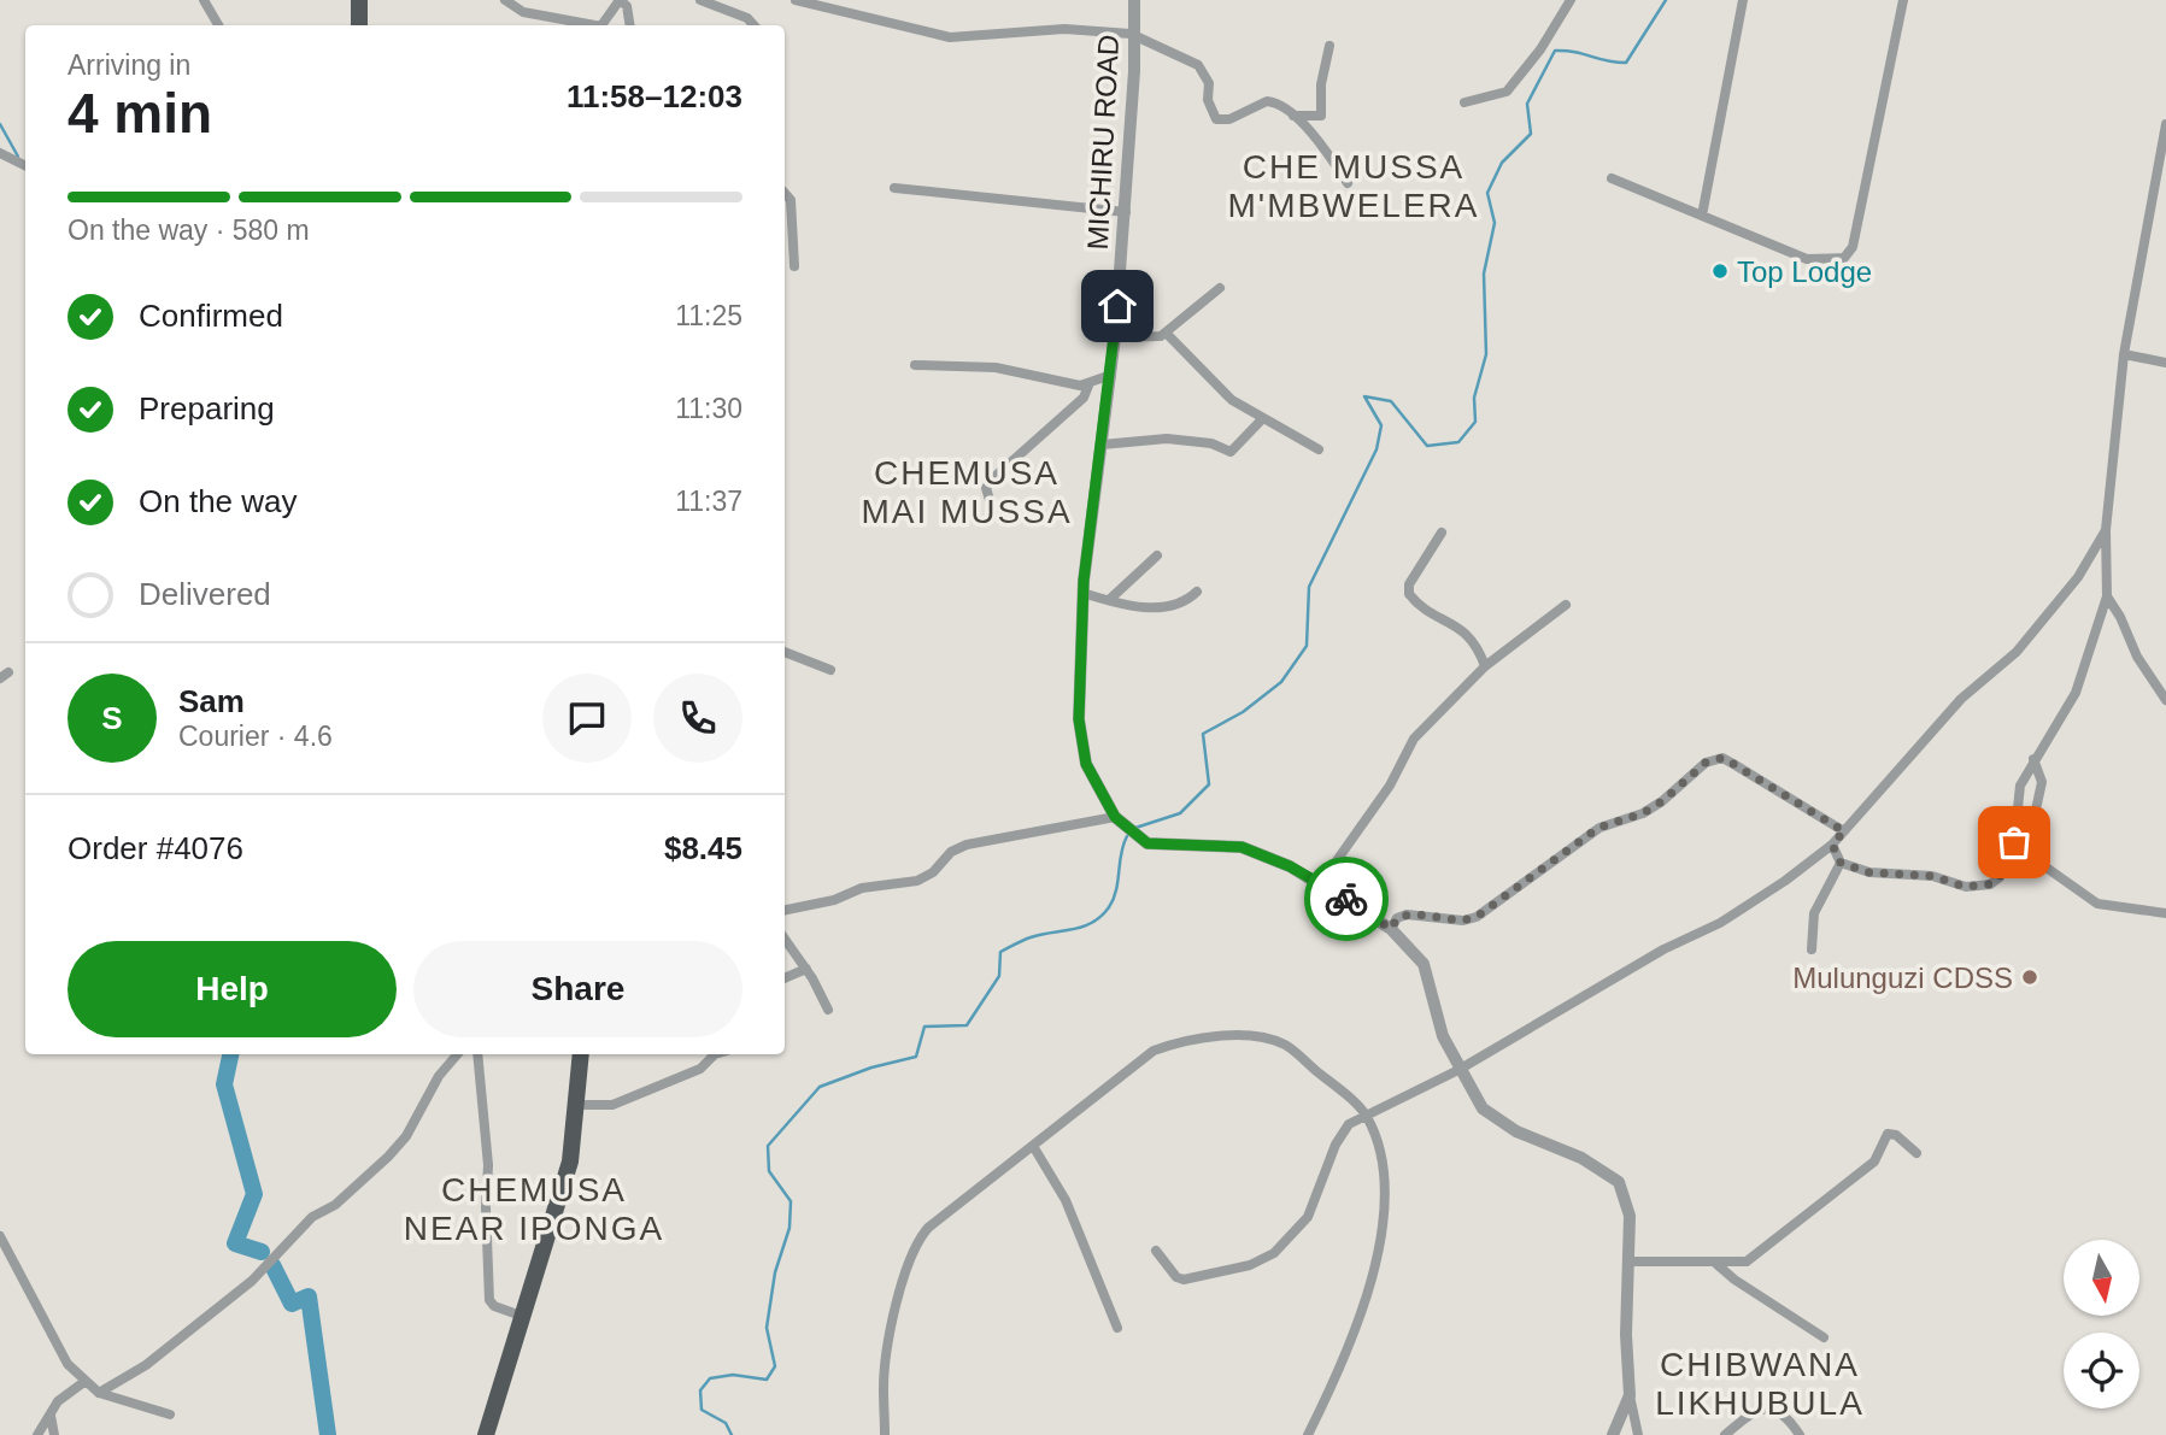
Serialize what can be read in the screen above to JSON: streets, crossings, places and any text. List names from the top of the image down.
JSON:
{
  "streets": {
    "street": ["MICHIRU ROAD"]
  },
  "districts": [
    "CHE MUSSA M'MBWELERA",
    "CHEMUSA MAI MUSSA",
    "CHEMUSA NEAR IPONGA",
    "CHIBWANA LIKHUBULA"
  ],
  "places": ["Top Lodge", "Mulunguzi CDSS"],
  "north": "bottom",
  "page": {
    "heading": ["4 min", "Arriving in", "11:58–12:03"],
    "panel": [
      "Sam",
      "Courier · 4.6",
      "Order #4076",
      "$8.45"
    ],
    "bar": "On the way · 580 m",
    "list": [
      ["Confirmed", "11:25"],
      ["Preparing", "11:30"],
      ["On the way", "11:37"],
      "Delivered"
    ],
    "round": "S",
    "buttons": ["Help", "Share"]
  }
}
